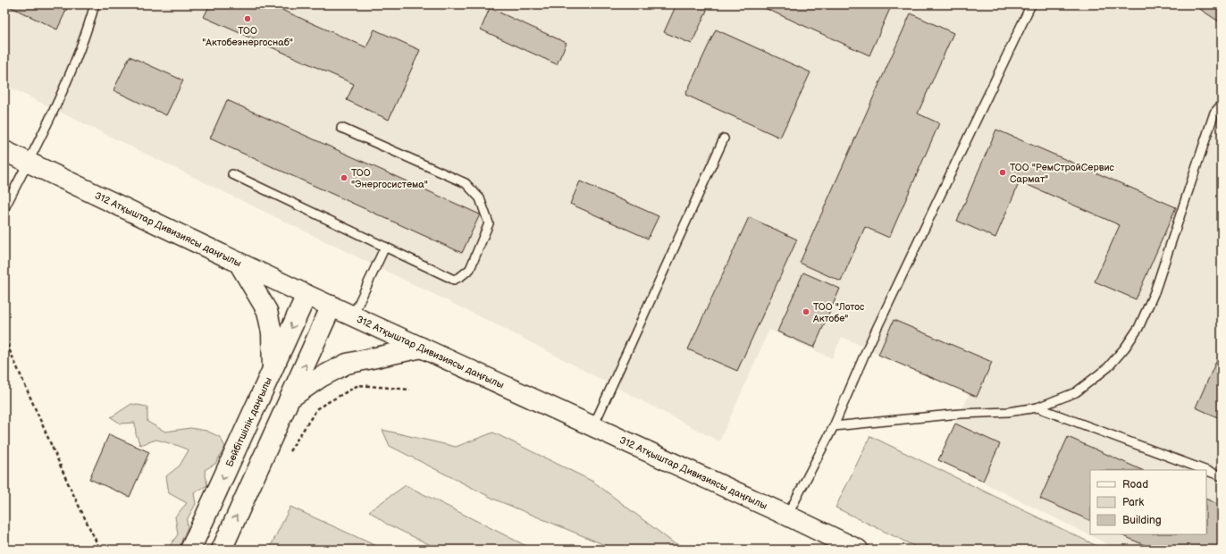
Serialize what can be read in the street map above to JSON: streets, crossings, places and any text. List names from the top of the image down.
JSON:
{
  "streets": {
    "main road": ["312 Атқыштар Дивизиясы даңғылы", "Бейбітшілік даңғылы"]
  },
  "crossings": [
    ["312 Атқыштар Дивизиясы даңғылы", "Бейбітшілік даңғылы"]
  ],
  "places": [
    "ТОО \"Актобеэнергоснаб\"",
    "ТОО \"РемСтройСервис Сармат\"",
    "ТОО \"Энергосистема\"",
    "ТОО \"Лотос Актобе\""
  ],
  "legend": ["Road", "Park", "Building"]
}
